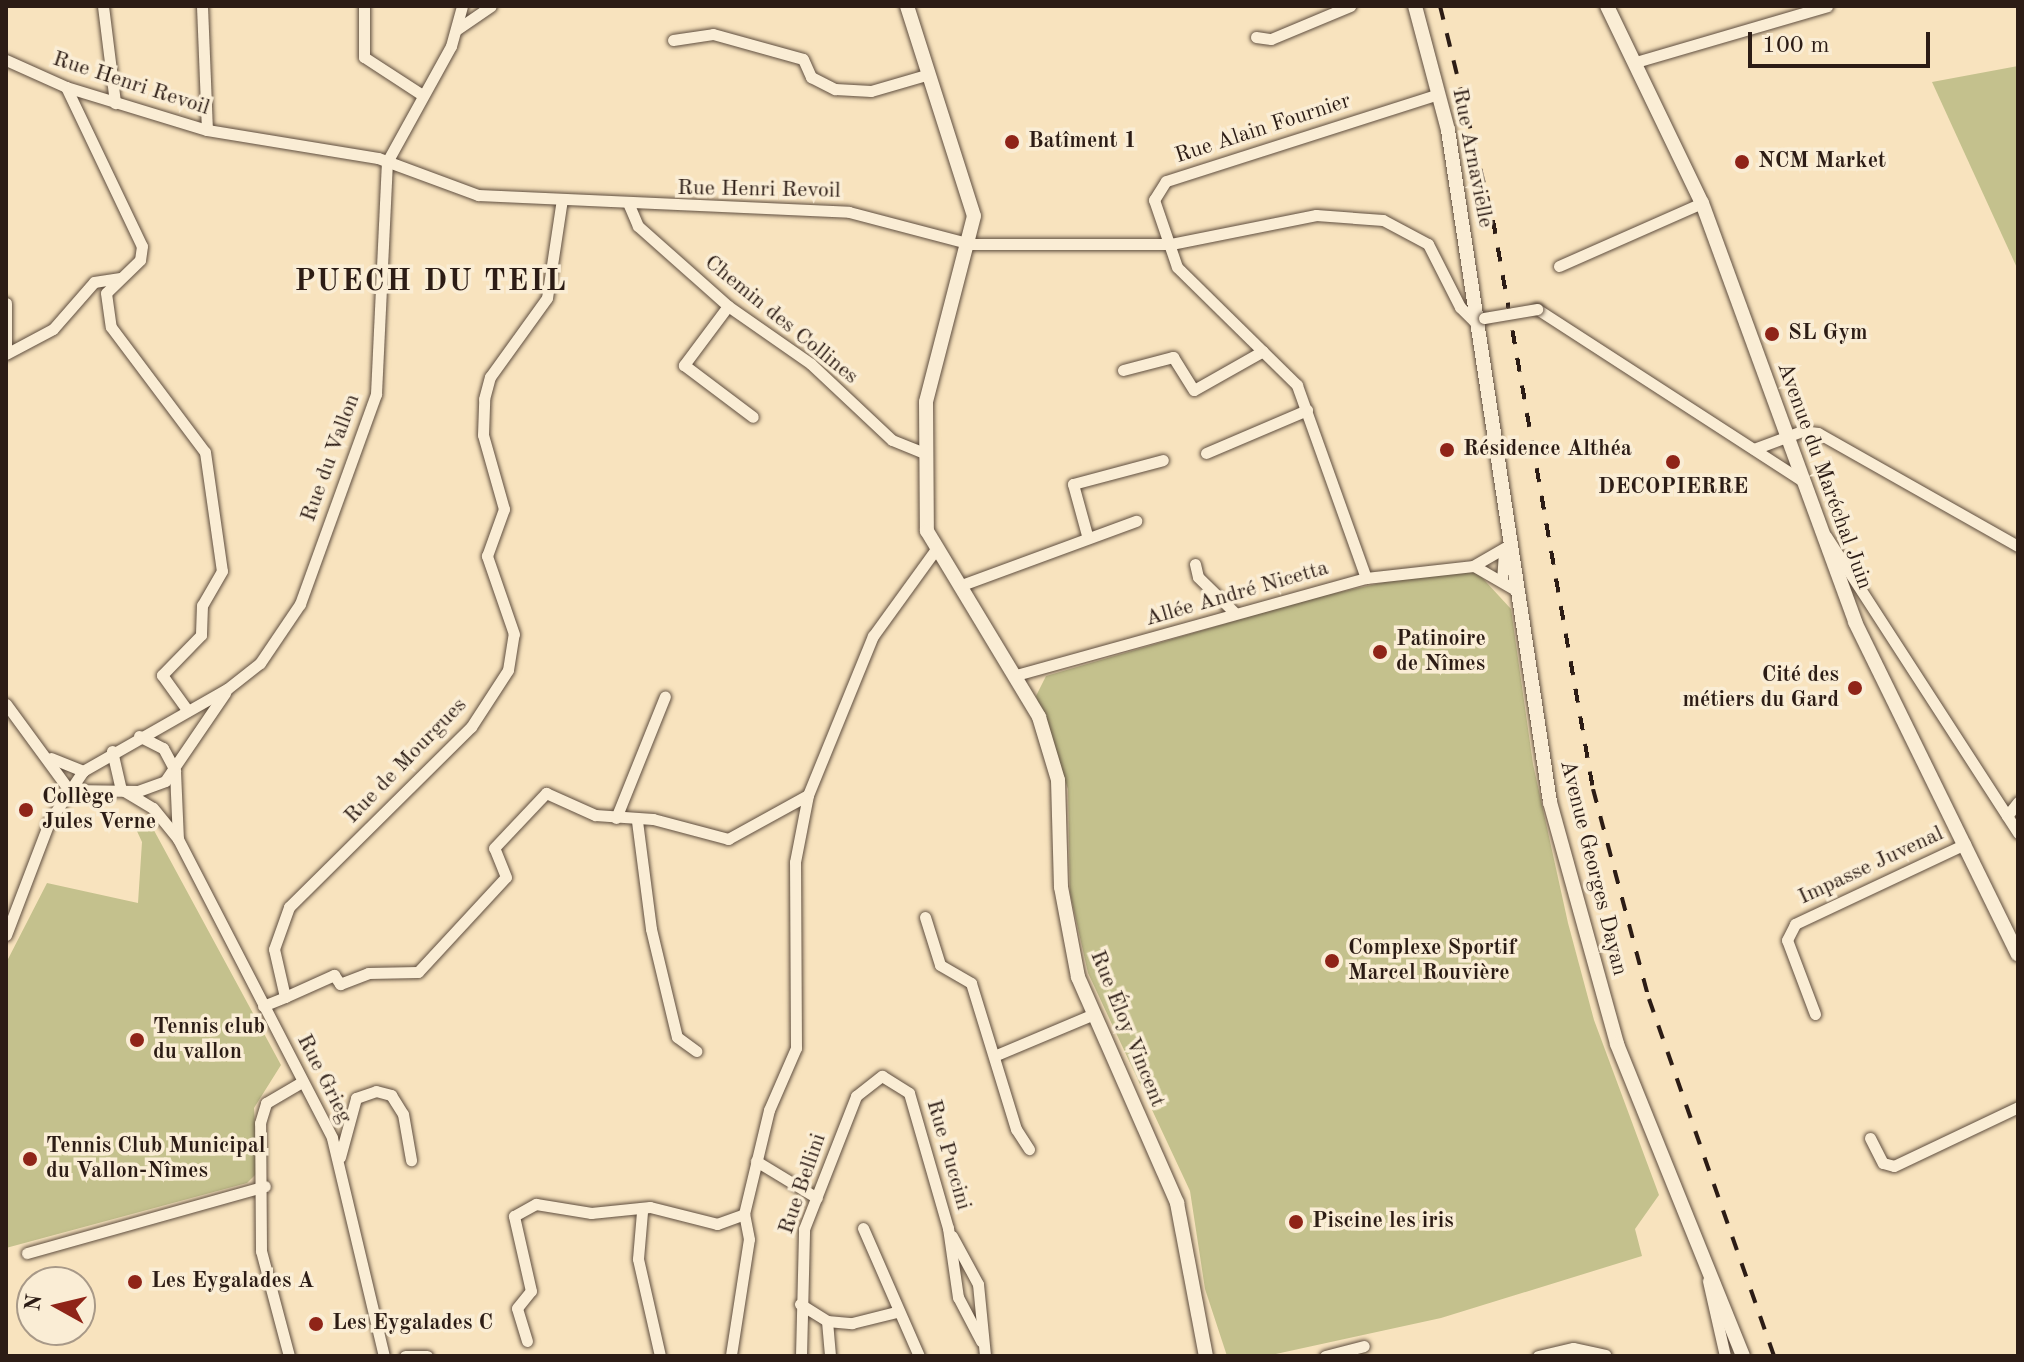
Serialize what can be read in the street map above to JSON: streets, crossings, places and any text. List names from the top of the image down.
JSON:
{
  "streets": {
    "street": [
      "Rue Henri Revoil",
      "Rue Alain Fournier",
      "Rue Arnavielle",
      "Chemin des Collines",
      "Rue du Vallon",
      "Avenue du Maréchal Juin",
      "Allée André Nicetta",
      "Rue de Mourgues",
      "Impasse Juvenal",
      "Avenue Georges Dayan",
      "Rue Éloy Vincent",
      "Rue Grieg",
      "Rue Puccini",
      "Rue Bellini"
    ]
  },
  "crossings": [
    ["Rue Henri Revoil", "Rue Alain Fournier"],
    ["Rue Henri Revoil", "Rue Arnavielle"],
    ["Rue Henri Revoil", "Chemin des Collines"],
    ["Rue Henri Revoil", "Rue du Vallon"],
    ["Rue Henri Revoil", "Rue de Mourgues"],
    ["Rue Henri Revoil", "Avenue Georges Dayan"],
    ["Rue Henri Revoil", "Rue Éloy Vincent"],
    ["Rue Alain Fournier", "Rue Arnavielle"],
    ["Rue Alain Fournier", "Allée André Nicetta"],
    ["Rue Arnavielle", "Avenue Georges Dayan"],
    ["Chemin des Collines", "Rue Éloy Vincent"],
    ["Rue du Vallon", "Rue Grieg"],
    ["Avenue du Maréchal Juin", "Impasse Juvenal"],
    ["Allée André Nicetta", "Avenue Georges Dayan"],
    ["Allée André Nicetta", "Rue Éloy Vincent"],
    ["Rue Puccini", "Rue Bellini"]
  ],
  "districts": ["PUECH DU TEIL"],
  "places": [
    "Batîment 1",
    "NCM Market",
    "SL Gym",
    "Résidence Althéa",
    "DECOPIERRE",
    "Patinoire de Nîmes",
    "Cité des métiers du Gard",
    "Collège Jules Verne",
    "Complexe Sportif Marcel Rouvière",
    "Tennis club du vallon",
    "Tennis Club Municipal du Vallon-Nîmes",
    "Piscine les iris",
    "Les Eygalades A",
    "Les Eygalades C"
  ],
  "scale_bar": "100 m",
  "north": "left"
}
